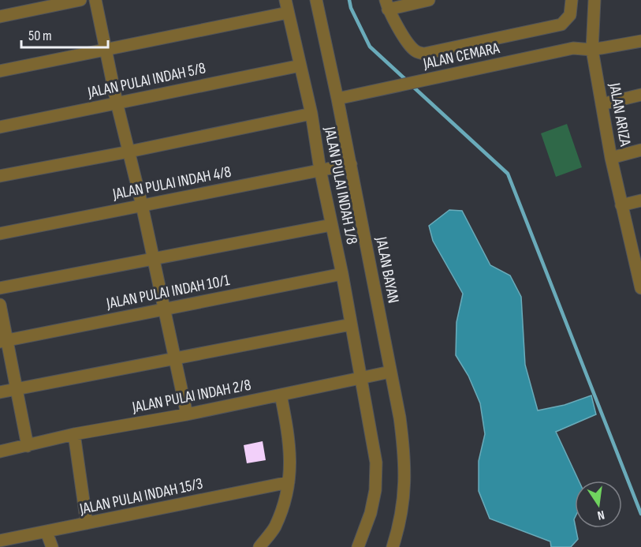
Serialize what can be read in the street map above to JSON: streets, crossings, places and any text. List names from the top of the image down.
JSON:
{
  "streets": {
    "street": [
      "JALAN CEMARA",
      "JALAN PULAI INDAH 5/8",
      "JALAN ARIZA",
      "JALAN PULAI INDAH 4/8",
      "JALAN PULAI INDAH 1/8",
      "JALAN BAYAN",
      "JALAN PULAI INDAH 10/1",
      "JALAN PULAI INDAH 2/8",
      "JALAN PULAI INDAH 15/3"
    ]
  },
  "crossings": [
    ["JALAN CEMARA", "JALAN ARIZA"],
    ["JALAN CEMARA", "JALAN BAYAN"],
    ["JALAN PULAI INDAH 5/8", "JALAN PULAI INDAH 1/8"],
    ["JALAN PULAI INDAH 4/8", "JALAN PULAI INDAH 1/8"],
    ["JALAN PULAI INDAH 4/8", "JALAN BAYAN"],
    ["JALAN PULAI INDAH 1/8", "JALAN PULAI INDAH 10/1"],
    ["JALAN PULAI INDAH 1/8", "JALAN PULAI INDAH 2/8"],
    ["JALAN BAYAN", "JALAN PULAI INDAH 2/8"]
  ],
  "scale_bar": "50 m",
  "north": "bottom"
}
